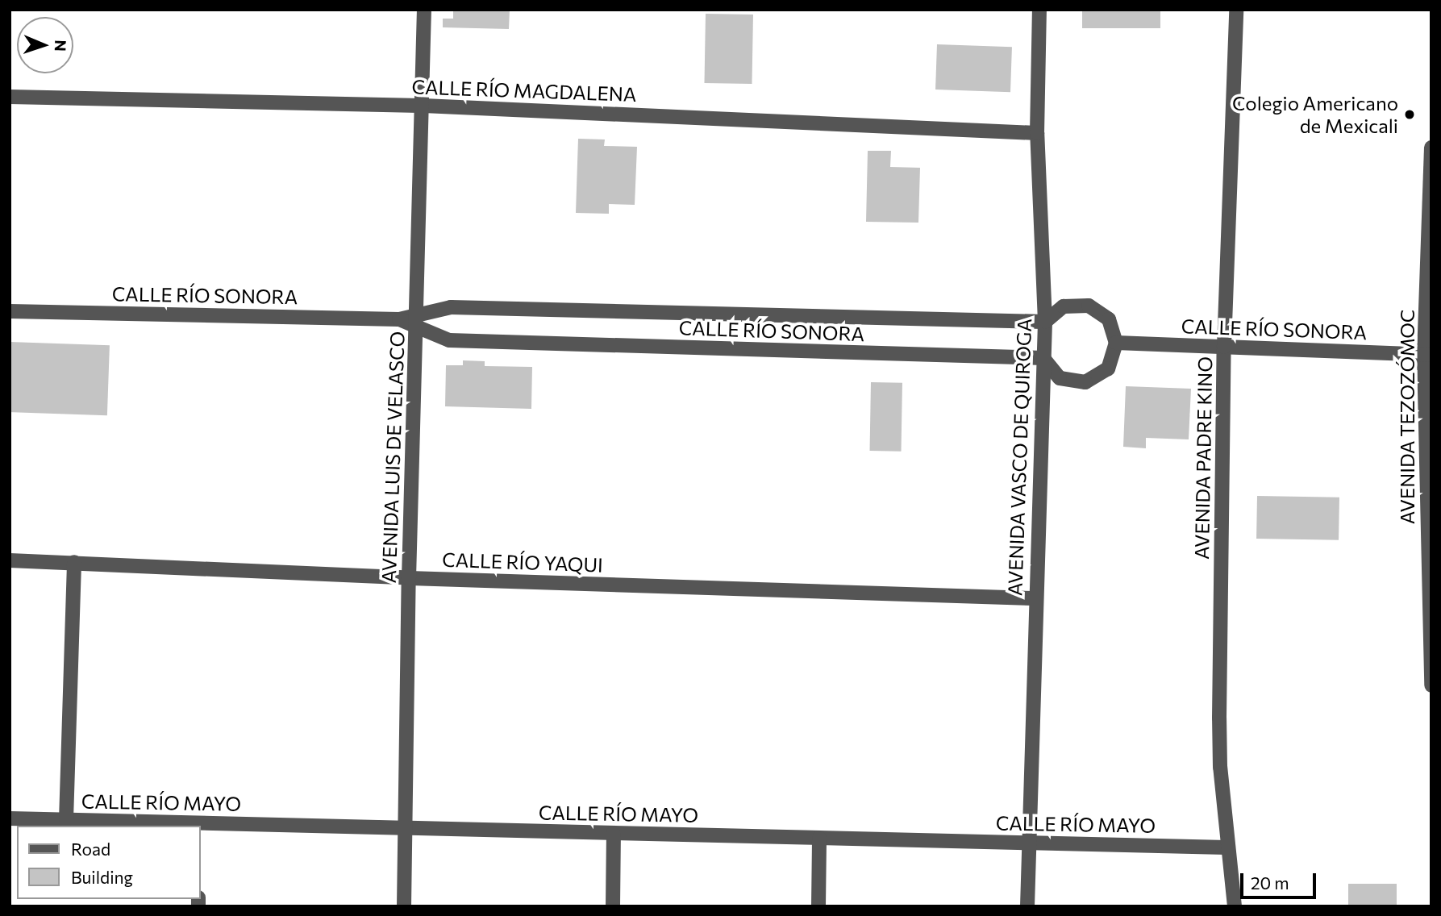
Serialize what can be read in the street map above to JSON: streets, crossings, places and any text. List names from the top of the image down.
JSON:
{
  "streets": {
    "street": [
      "CALLE RÍO MAGDALENA",
      "CALLE RÍO SONORA",
      "AVENIDA TEZOZÓMOC",
      "AVENIDA LUIS DE VELASCO",
      "AVENIDA VASCO DE QUIROGA",
      "AVENIDA PADRE KINO",
      "CALLE RÍO YAQUI",
      "CALLE RÍO MAYO"
    ]
  },
  "crossings": [
    ["CALLE RÍO MAGDALENA", "AVENIDA LUIS DE VELASCO"],
    ["CALLE RÍO MAGDALENA", "AVENIDA VASCO DE QUIROGA"],
    ["CALLE RÍO SONORA", "AVENIDA TEZOZÓMOC"],
    ["CALLE RÍO SONORA", "AVENIDA LUIS DE VELASCO"],
    ["CALLE RÍO SONORA", "AVENIDA VASCO DE QUIROGA"],
    ["CALLE RÍO SONORA", "AVENIDA PADRE KINO"],
    ["AVENIDA LUIS DE VELASCO", "CALLE RÍO YAQUI"],
    ["AVENIDA LUIS DE VELASCO", "CALLE RÍO MAYO"],
    ["AVENIDA VASCO DE QUIROGA", "CALLE RÍO YAQUI"],
    ["AVENIDA VASCO DE QUIROGA", "CALLE RÍO MAYO"],
    ["AVENIDA PADRE KINO", "CALLE RÍO MAYO"]
  ],
  "places": ["Colegio Americano de Mexicali"],
  "legend": ["Road", "Building"],
  "scale_bar": "20 m",
  "north": "right"
}
